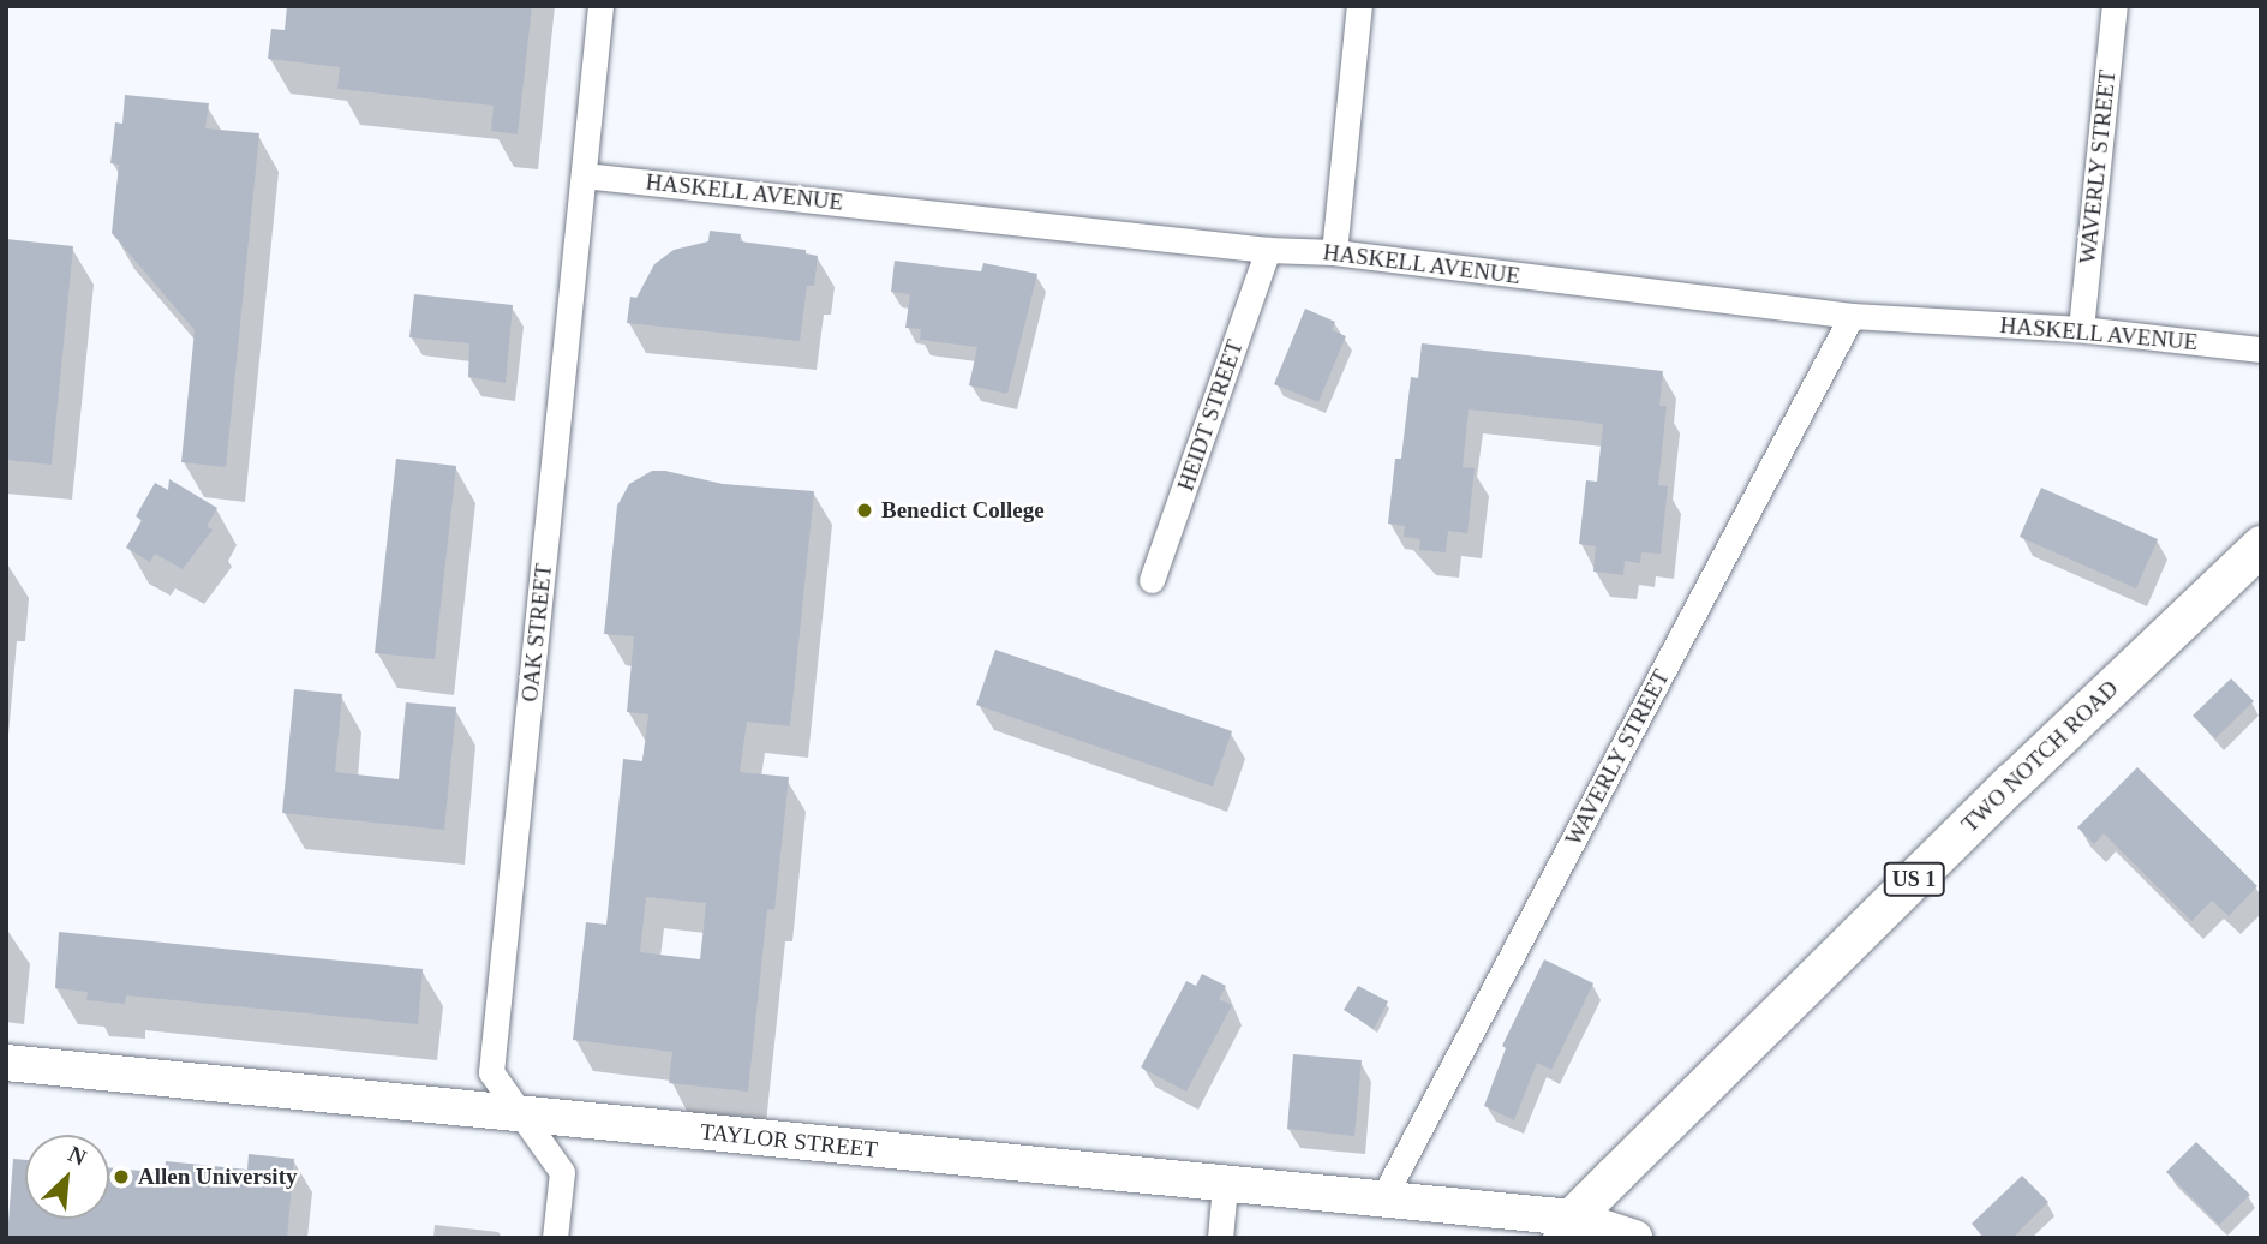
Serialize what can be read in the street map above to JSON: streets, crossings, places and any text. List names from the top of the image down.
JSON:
{
  "streets": {
    "main road": ["TWO NOTCH ROAD", "US 1", "TAYLOR STREET"],
    "street": [
      "WAVERLY STREET",
      "HASKELL AVENUE",
      "HEIDT STREET",
      "OAK STREET"
    ]
  },
  "crossings": [
    ["WAVERLY STREET", "HASKELL AVENUE"],
    ["WAVERLY STREET", "TAYLOR STREET"],
    ["HASKELL AVENUE", "HEIDT STREET"],
    ["HASKELL AVENUE", "OAK STREET"],
    ["OAK STREET", "TAYLOR STREET"],
    ["TWO NOTCH ROAD", "TAYLOR STREET"]
  ],
  "places": ["Benedict College", "Allen University"],
  "north": "top right"
}
